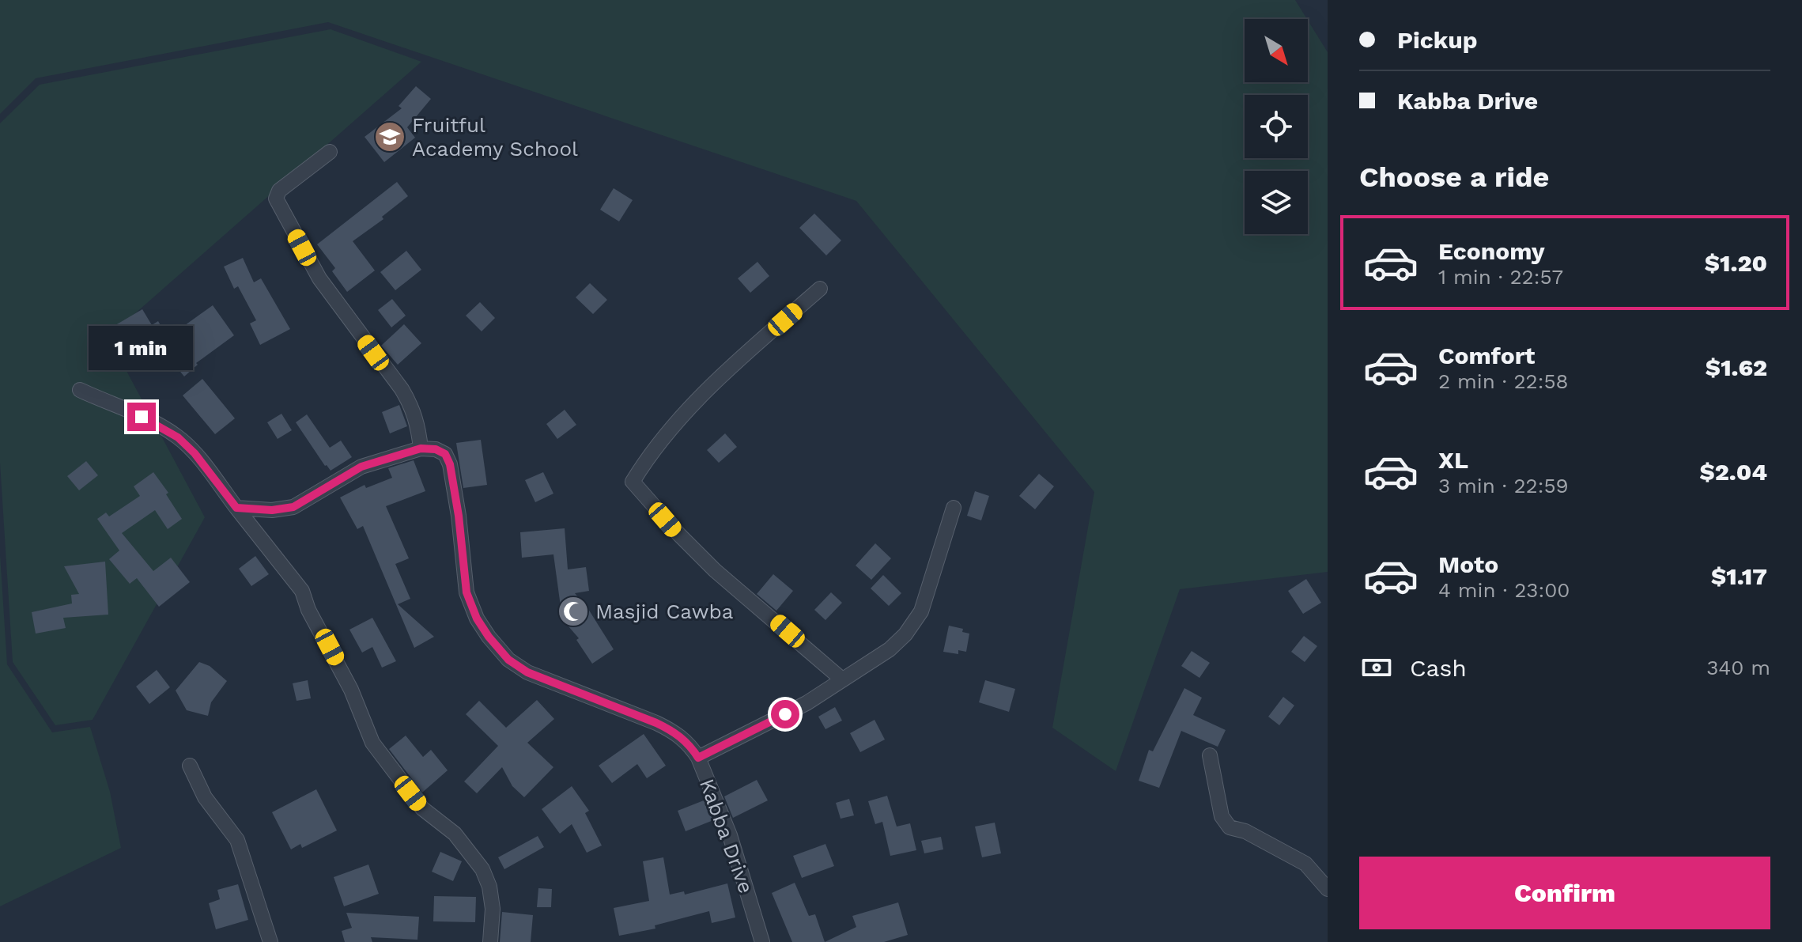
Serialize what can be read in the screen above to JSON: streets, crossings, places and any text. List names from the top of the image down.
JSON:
{
  "streets": {
    "street": ["Kabba Drive"]
  },
  "places": {
    "school or university": ["Fruitful Academy School"],
    "mosque": ["Masjid Cawba"]
  },
  "north": "bottom right",
  "page": {
    "banner": ["Pickup", "Kabba Drive"],
    "heading": "Choose a ride",
    "list": [
      {
        "name": "Economy",
        "note": "1 min · 22:57",
        "value": "$1.20"
      },
      {
        "name": "Comfort",
        "note": "2 min · 22:58",
        "value": "$1.62"
      },
      {
        "name": "XL",
        "note": "3 min · 22:59",
        "value": "$2.04"
      },
      {
        "name": "Moto",
        "note": "4 min · 23:00",
        "value": "$1.17"
      }
    ],
    "bubble": "1 min",
    "pay": ["Cash", "340 m"],
    "buttons": "Confirm"
  }
}
